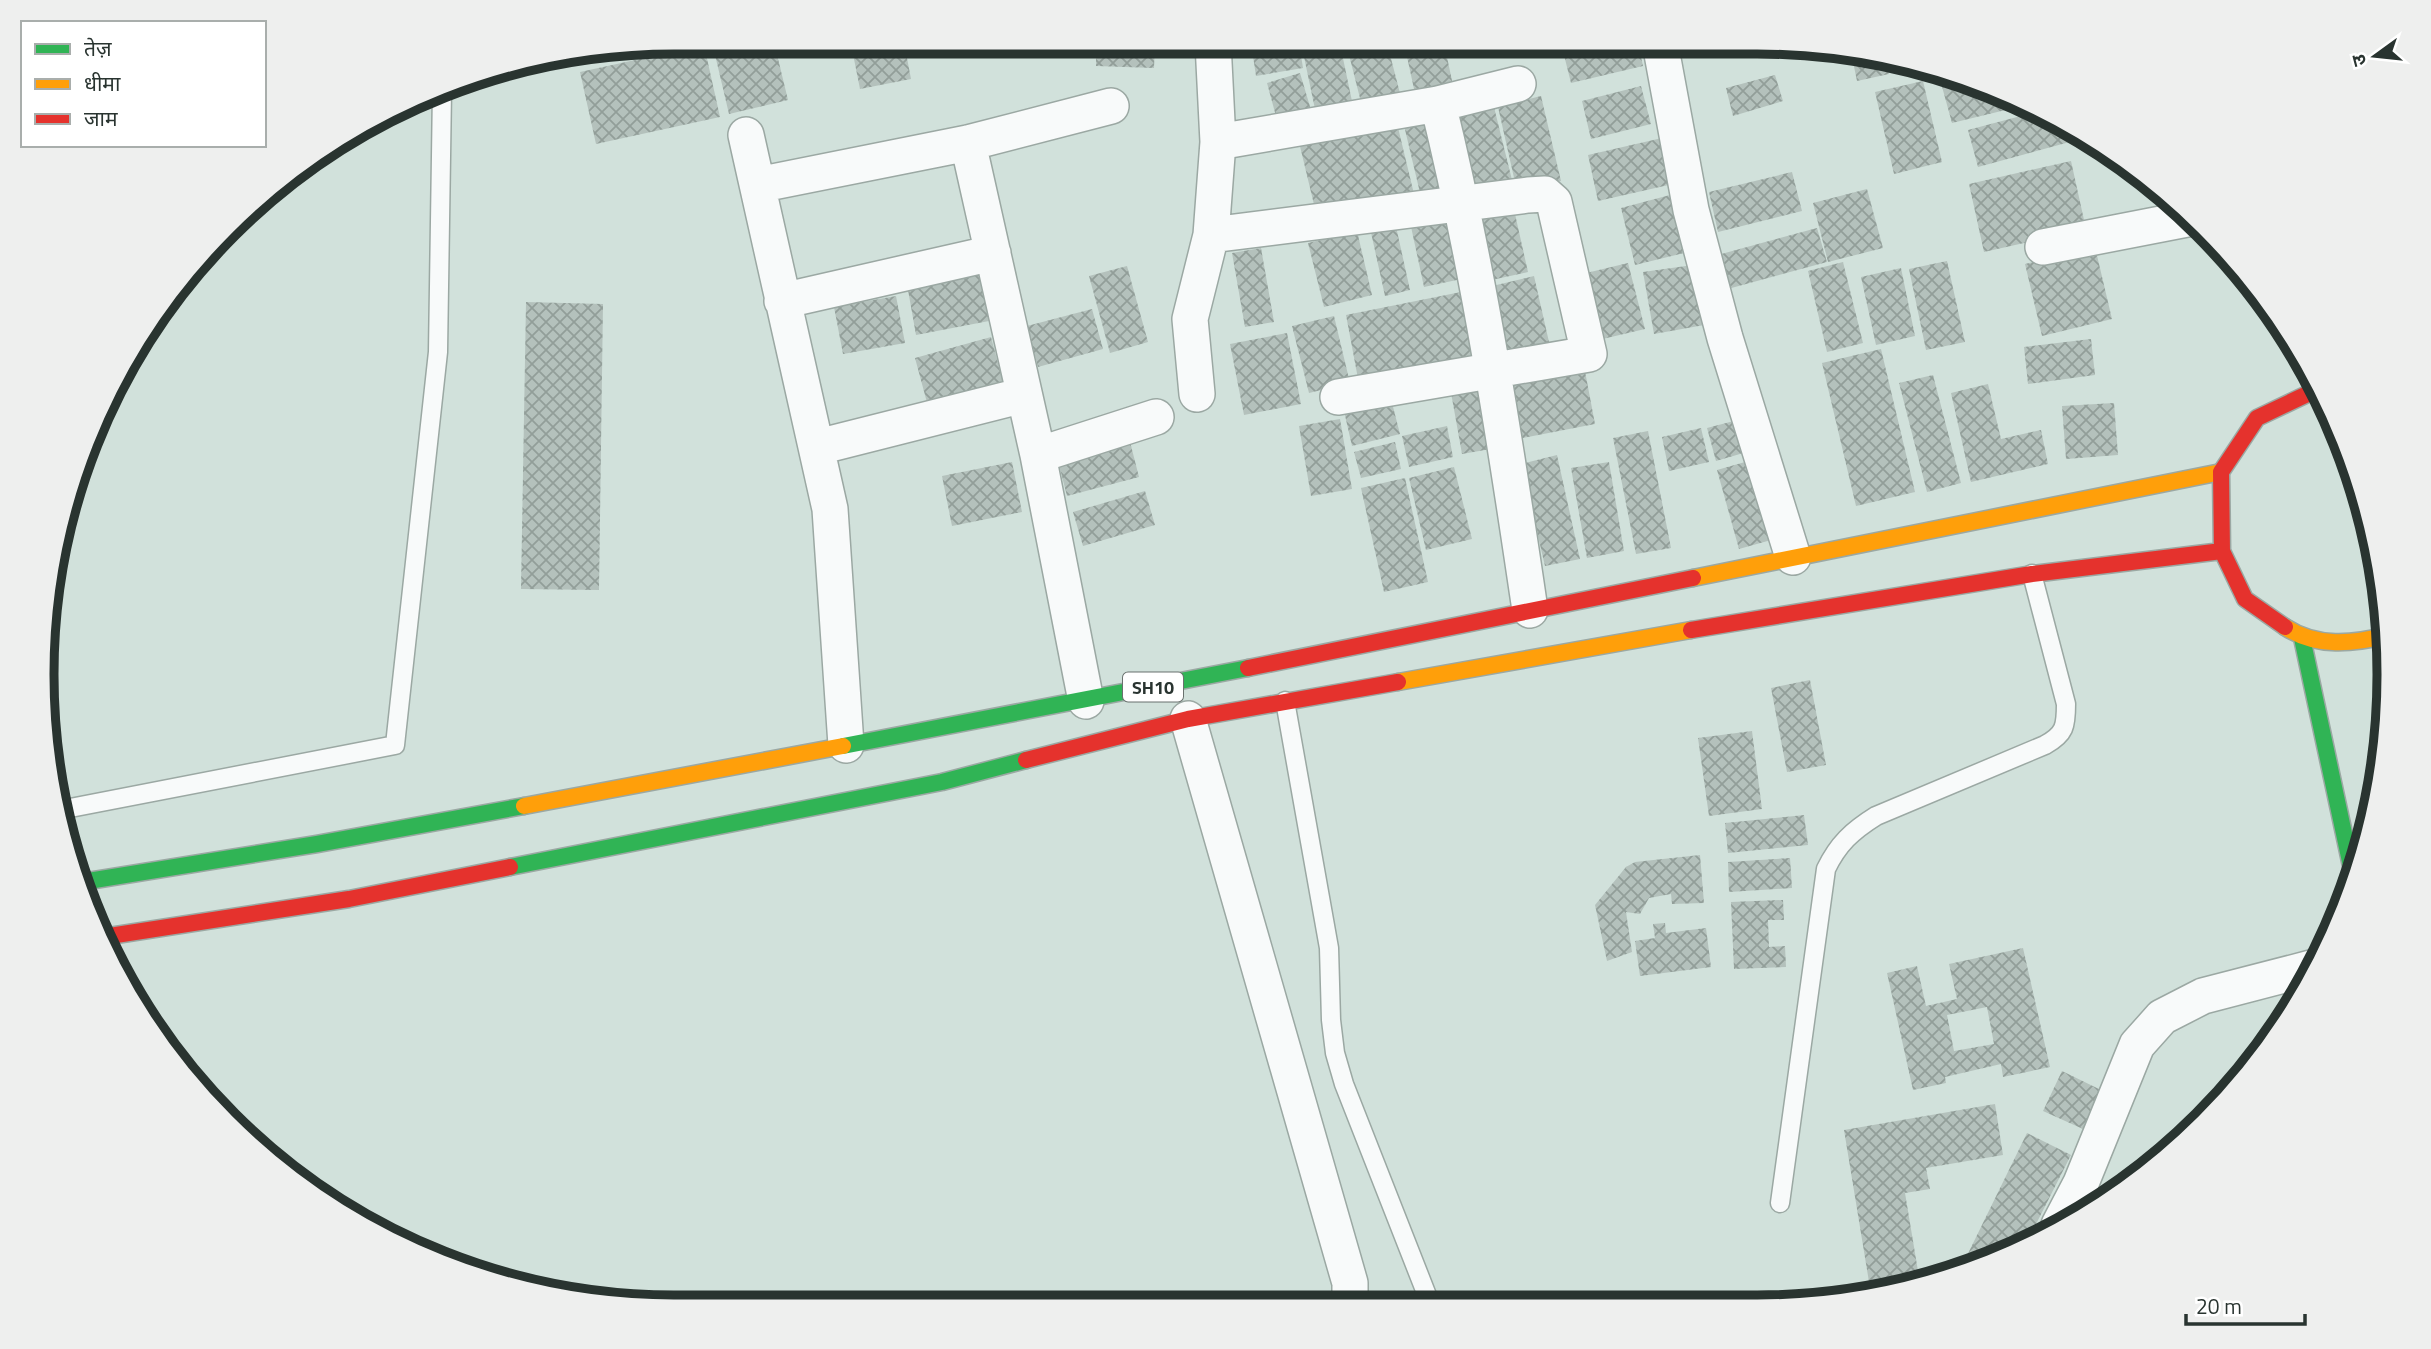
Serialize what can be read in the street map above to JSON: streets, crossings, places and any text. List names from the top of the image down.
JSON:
{
  "streets": {
    "main road": ["SH10"]
  },
  "legend": ["तेज़", "धीमा", "जाम"],
  "scale_bar": "20 m",
  "north": "left"
}
